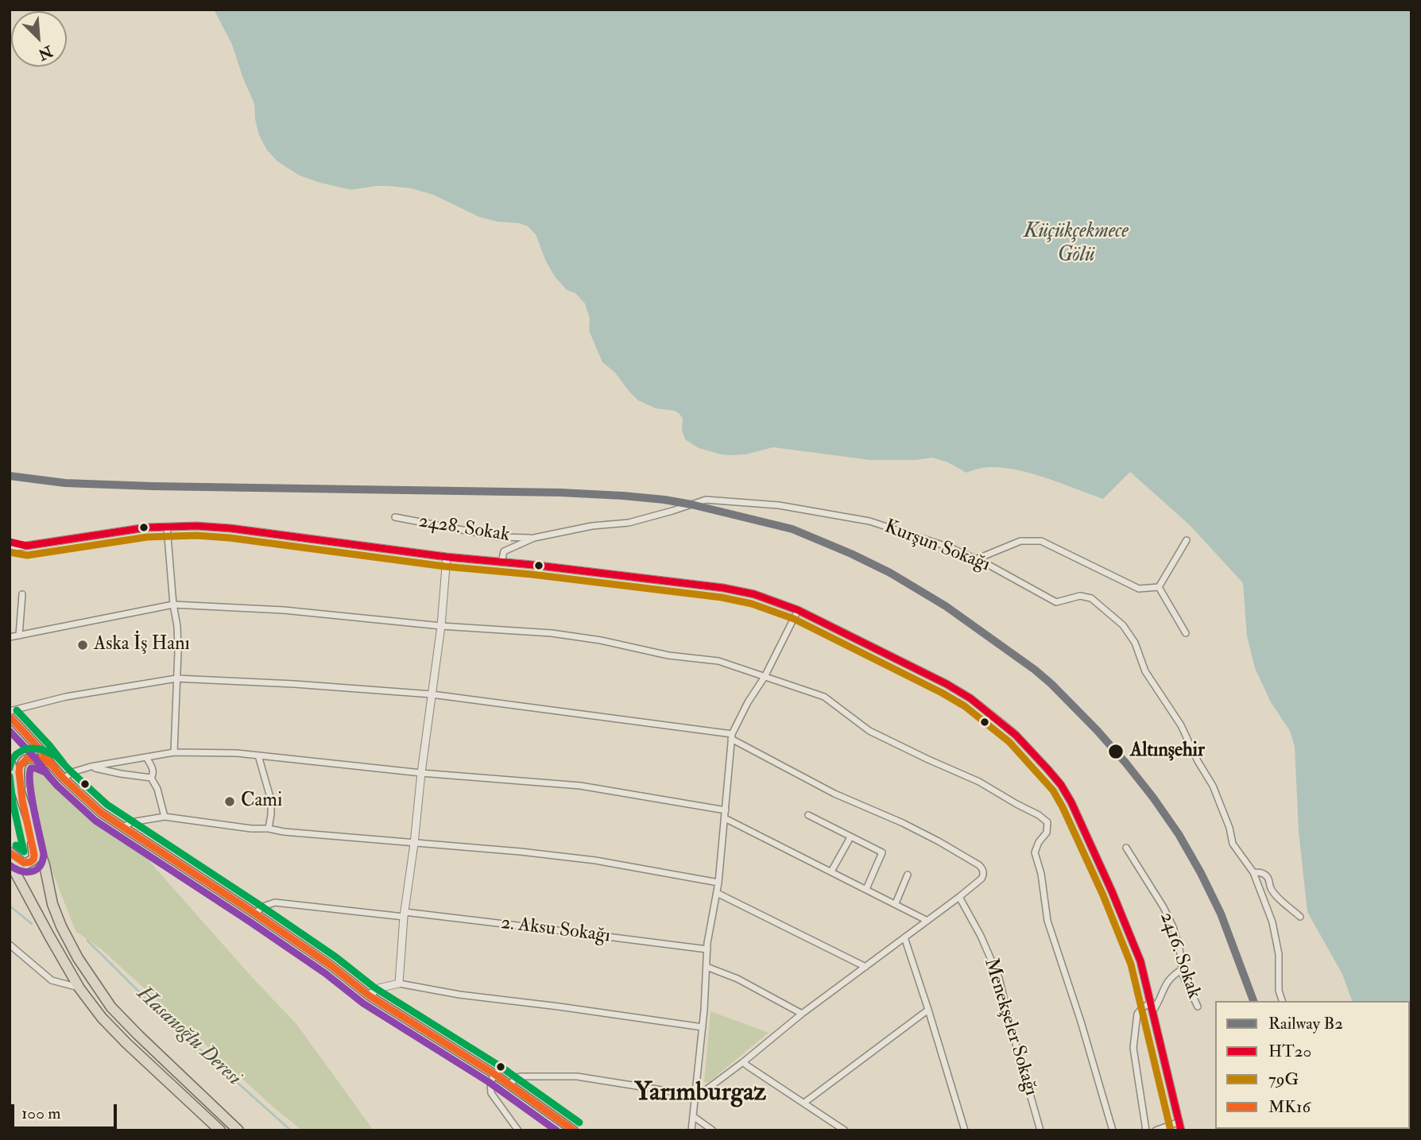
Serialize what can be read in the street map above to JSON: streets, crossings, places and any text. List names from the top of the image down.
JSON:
{
  "streets": {
    "street": [
      "2428. Sokak",
      "Kurşun Sokağı",
      "2. Aksu Sokağı",
      "2416. Sokak",
      "Menekşeler Sokağı"
    ]
  },
  "crossings": [
    ["2428. Sokak", "Kurşun Sokağı"]
  ],
  "districts": ["Yarımburgaz"],
  "water": ["Küçükçekmece Gölü", "Hasanoğlu Deresi"],
  "places": ["Aska İş Hanı", "Altınşehir", "Cami"],
  "lines": [
    "rail line B2",
    "transit line HT20",
    "transit line 79G",
    "transit line MK16"
  ],
  "legend": [
    "Railway B2",
    "HT20",
    "79G",
    "MK16"
  ],
  "scale_bar": "100 m",
  "north": "bottom right"
}
